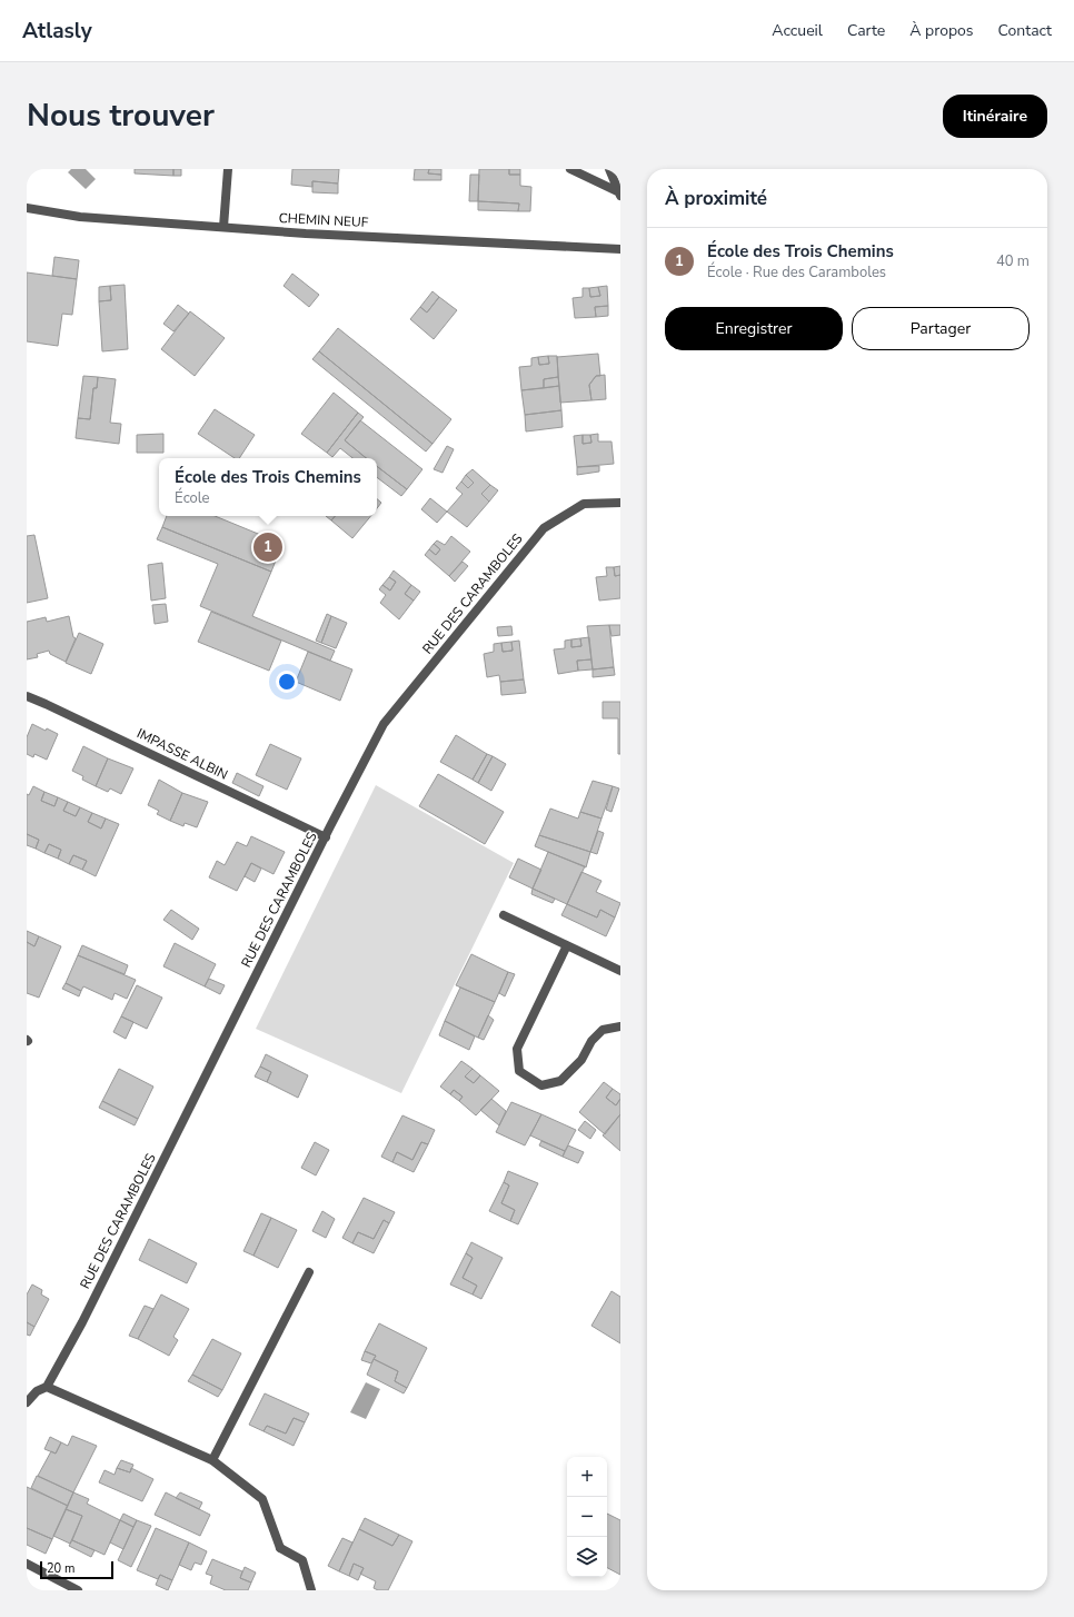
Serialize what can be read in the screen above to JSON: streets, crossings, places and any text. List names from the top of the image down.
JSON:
{
  "streets": {
    "street": ["CHEMIN NEUF", "RUE DES CARAMBOLES", "IMPASSE ALBIN"]
  },
  "crossings": [
    ["RUE DES CARAMBOLES", "IMPASSE ALBIN"]
  ],
  "scale_bar": "20 m",
  "page": {
    "header": "Atlasly",
    "nav": [
      "Accueil",
      "Carte",
      "À propos",
      "Contact"
    ],
    "title": "Nous trouver",
    "buttons": [
      "Itinéraire",
      ["Enregistrer", "Partager"]
    ],
    "heading": "À proximité",
    "list": [
      {
        "mark": "1",
        "name": "École des Trois Chemins",
        "note": "École · Rue des Caramboles",
        "value": "40 m"
      }
    ],
    "popup": ["École des Trois Chemins", "École"],
    "pins": "1",
    "map_buttons": ["+", "−"],
    "scale": "20 m"
  }
}
